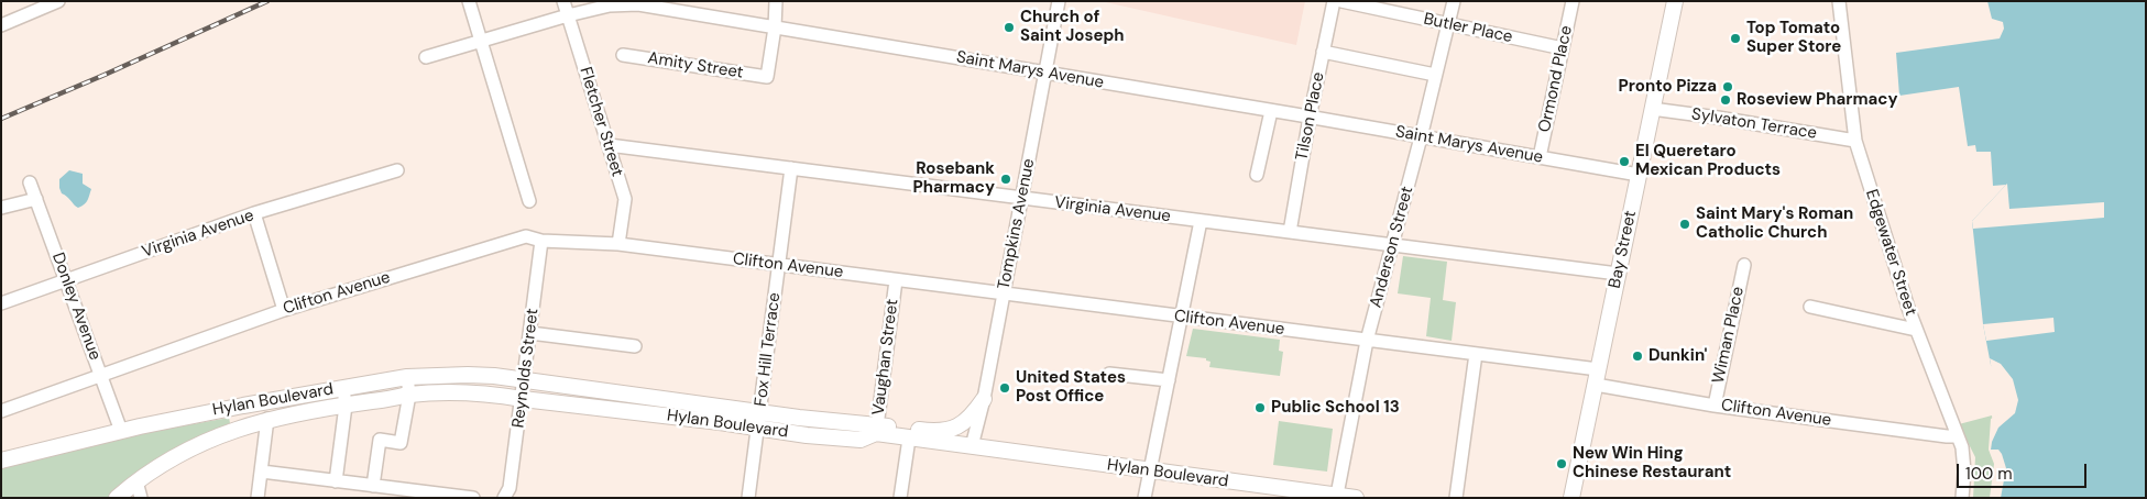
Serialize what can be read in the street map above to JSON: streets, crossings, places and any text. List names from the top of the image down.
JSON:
{
  "streets": {
    "main road": ["Bay Street", "Hylan Boulevard"],
    "street": [
      "Butler Place",
      "Amity Street",
      "Saint Marys Avenue",
      "Ormond Place",
      "Tilson Place",
      "Fletcher Street",
      "Sylvaton Terrace",
      "Virginia Avenue",
      "Tompkins Avenue",
      "Anderson Street",
      "Edgewater Street",
      "Clifton Avenue",
      "Donley Avenue",
      "Wiman Place",
      "Fox Hill Terrace",
      "Vaughan Street",
      "Reynolds Street"
    ]
  },
  "crossings": [
    ["Butler Place", "Ormond Place"],
    ["Butler Place", "Anderson Street"],
    ["Amity Street", "Saint Marys Avenue"],
    ["Saint Marys Avenue", "Ormond Place"],
    ["Saint Marys Avenue", "Tilson Place"],
    ["Saint Marys Avenue", "Fletcher Street"],
    ["Saint Marys Avenue", "Tompkins Avenue"],
    ["Saint Marys Avenue", "Anderson Street"],
    ["Saint Marys Avenue", "Bay Street"],
    ["Tilson Place", "Virginia Avenue"],
    ["Fletcher Street", "Virginia Avenue"],
    ["Fletcher Street", "Clifton Avenue"],
    ["Sylvaton Terrace", "Bay Street"],
    ["Sylvaton Terrace", "Edgewater Street"],
    ["Virginia Avenue", "Tompkins Avenue"],
    ["Virginia Avenue", "Anderson Street"],
    ["Virginia Avenue", "Bay Street"],
    ["Virginia Avenue", "Donley Avenue"],
    ["Virginia Avenue", "Fox Hill Terrace"],
    ["Tompkins Avenue", "Clifton Avenue"],
    ["Tompkins Avenue", "Hylan Boulevard"],
    ["Anderson Street", "Clifton Avenue"],
    ["Anderson Street", "Hylan Boulevard"],
    ["Bay Street", "Clifton Avenue"],
    ["Edgewater Street", "Clifton Avenue"],
    ["Clifton Avenue", "Donley Avenue"],
    ["Clifton Avenue", "Wiman Place"],
    ["Clifton Avenue", "Fox Hill Terrace"],
    ["Clifton Avenue", "Vaughan Street"],
    ["Clifton Avenue", "Reynolds Street"],
    ["Donley Avenue", "Hylan Boulevard"],
    ["Fox Hill Terrace", "Hylan Boulevard"],
    ["Vaughan Street", "Hylan Boulevard"],
    ["Reynolds Street", "Hylan Boulevard"]
  ],
  "places": [
    "Church of Saint Joseph",
    "Top Tomato Super Store",
    "Pronto Pizza",
    "Roseview Pharmacy",
    "El Queretaro Mexican Products",
    "Rosebank Pharmacy",
    "Saint Mary's Roman Catholic Church",
    "Dunkin'",
    "United States Post Office",
    "Public School 13",
    "New Win Hing Chinese Restaurant"
  ],
  "scale_bar": "100 m"
}
